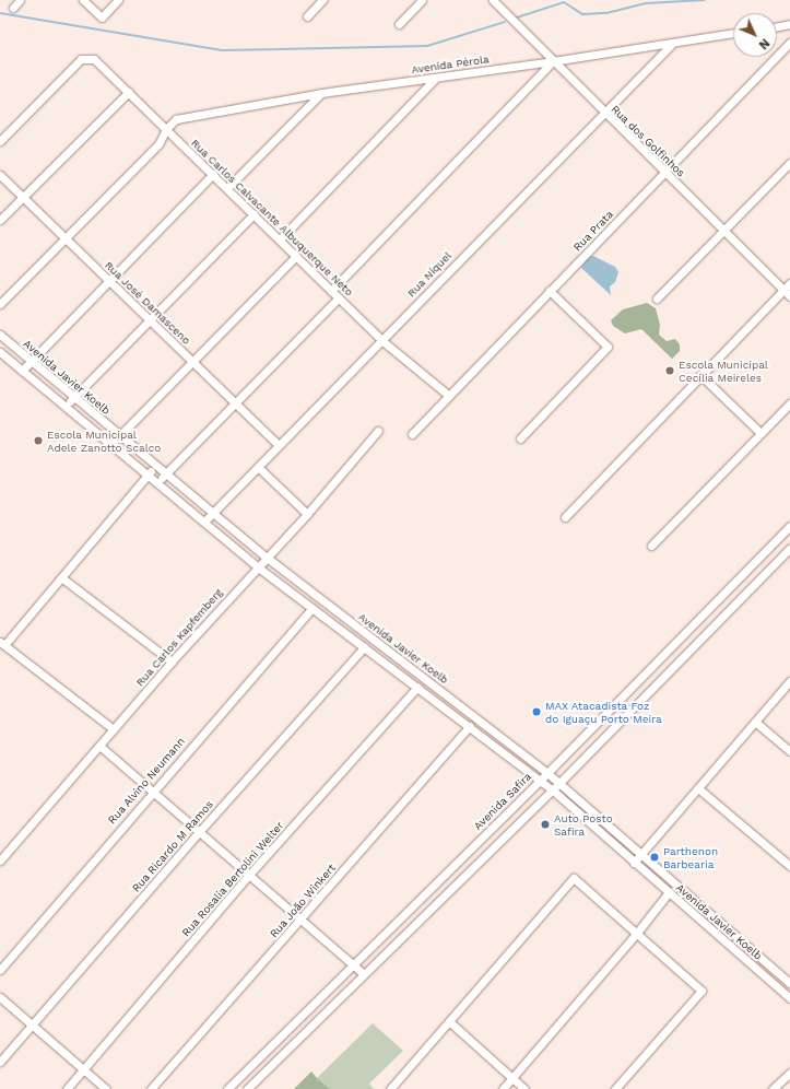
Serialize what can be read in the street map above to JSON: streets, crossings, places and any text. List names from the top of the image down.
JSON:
{
  "streets": {
    "street": [
      "Avenida Pérola",
      "Rua dos Golfinhos",
      "Rua Carlos Calvacante Albuquerque Neto",
      "Rua Prata",
      "Rua Níquel",
      "Rua José Damasceno",
      "Avenida Javier Koelb",
      "Rua Carlos Kapfemberg",
      "Rua Alvino Neumann",
      "Avenida Safira",
      "Rua Ricardo M Ramos",
      "Rua Rosalia Bertolini Welter",
      "Rua João Winkert"
    ]
  },
  "crossings": [
    ["Avenida Pérola", "Rua dos Golfinhos"],
    ["Avenida Pérola", "Rua Carlos Calvacante Albuquerque Neto"],
    ["Avenida Pérola", "Rua Níquel"],
    ["Rua dos Golfinhos", "Rua Prata"],
    ["Rua dos Golfinhos", "Rua Níquel"],
    ["Rua Carlos Calvacante Albuquerque Neto", "Rua Prata"],
    ["Rua Carlos Calvacante Albuquerque Neto", "Rua Níquel"],
    ["Rua Níquel", "Rua José Damasceno"],
    ["Rua Níquel", "Avenida Javier Koelb"],
    ["Avenida Javier Koelb", "Rua Carlos Kapfemberg"],
    ["Avenida Javier Koelb", "Rua Alvino Neumann"],
    ["Avenida Javier Koelb", "Avenida Safira"],
    ["Avenida Javier Koelb", "Rua Ricardo M Ramos"],
    ["Avenida Javier Koelb", "Rua Rosalia Bertolini Welter"],
    ["Avenida Javier Koelb", "Rua João Winkert"]
  ],
  "places": [
    "Escola Municipal Cecília Meireles",
    "Escola Municipal Adele Zanotto Scalco",
    "MAX Atacadista Foz do Iguaçu Porto Meira",
    "Auto Posto Safira",
    "Parthenon Barbearia"
  ],
  "north": "bottom right"
}
